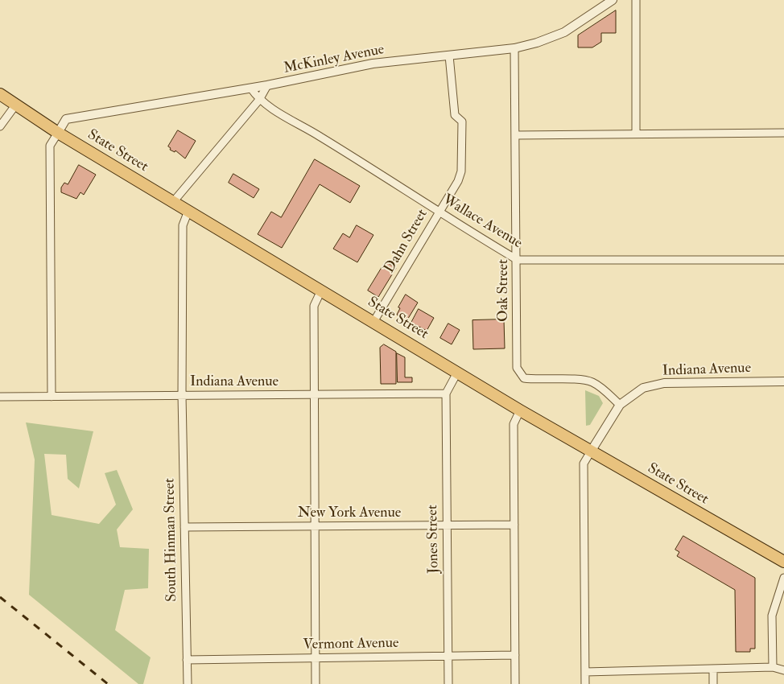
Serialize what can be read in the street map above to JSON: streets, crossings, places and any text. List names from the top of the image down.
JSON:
{
  "streets": {
    "highway": ["State Street"],
    "street": [
      "McKinley Avenue",
      "Wallace Avenue",
      "Dahn Street",
      "Oak Street",
      "Indiana Avenue",
      "New York Avenue",
      "Jones Street",
      "South Hinman Street",
      "Vermont Avenue"
    ]
  },
  "crossings": [
    ["McKinley Avenue", "State Street"],
    ["McKinley Avenue", "Wallace Avenue"],
    ["McKinley Avenue", "Dahn Street"],
    ["McKinley Avenue", "Oak Street"],
    ["State Street", "Dahn Street"],
    ["State Street", "Indiana Avenue"],
    ["State Street", "South Hinman Street"],
    ["Wallace Avenue", "Dahn Street"],
    ["Wallace Avenue", "Oak Street"],
    ["Oak Street", "Indiana Avenue"],
    ["Indiana Avenue", "Jones Street"],
    ["Indiana Avenue", "South Hinman Street"],
    ["New York Avenue", "Jones Street"],
    ["New York Avenue", "South Hinman Street"],
    ["Jones Street", "Vermont Avenue"],
    ["South Hinman Street", "Vermont Avenue"]
  ]
}
